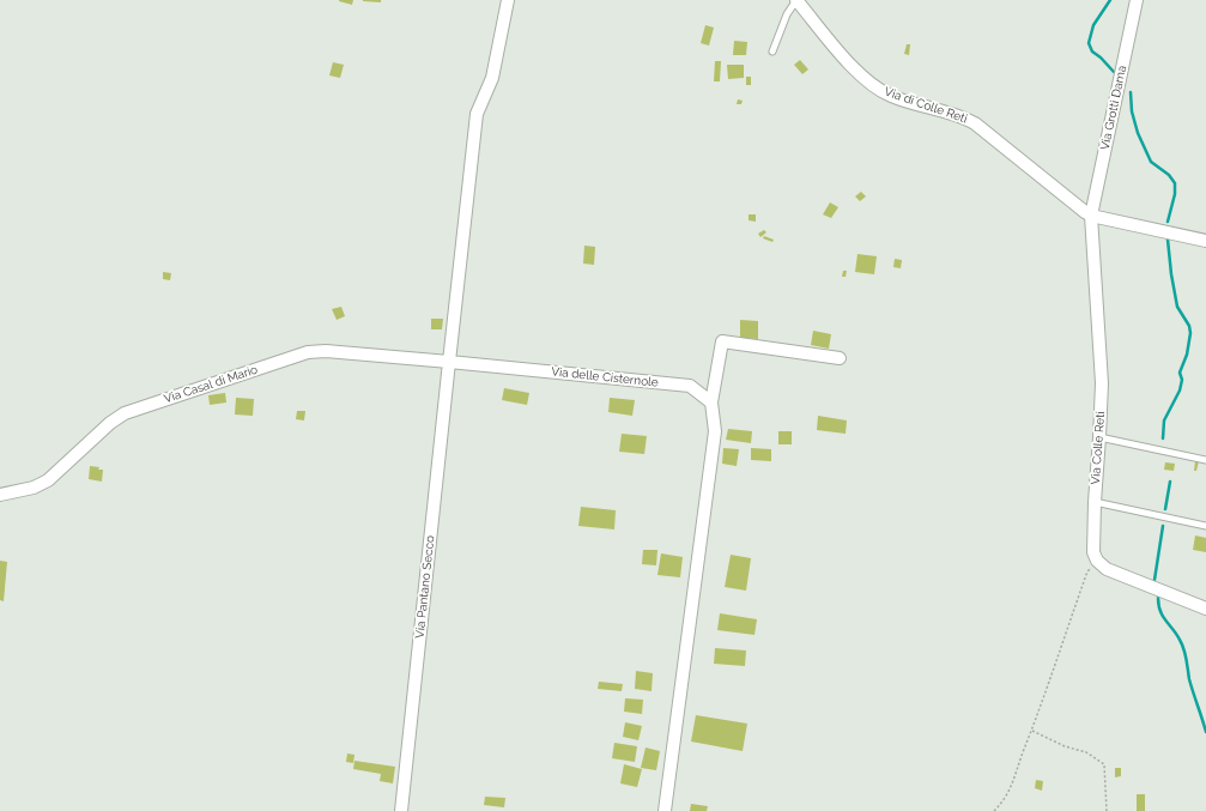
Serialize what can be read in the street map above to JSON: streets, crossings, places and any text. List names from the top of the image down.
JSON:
{
  "streets": {
    "street": [
      "Via di Colle Reti",
      "Via Grotti Dama",
      "Via delle Cisternole",
      "Via Casal di Mario",
      "Via Colle Reti",
      "Via Pantano Secco"
    ]
  },
  "crossings": [
    ["Via di Colle Reti", "Via Grotti Dama"],
    ["Via di Colle Reti", "Via Colle Reti"],
    ["Via Grotti Dama", "Via Colle Reti"],
    ["Via delle Cisternole", "Via Casal di Mario"],
    ["Via delle Cisternole", "Via Pantano Secco"],
    ["Via Casal di Mario", "Via Pantano Secco"]
  ]
}
